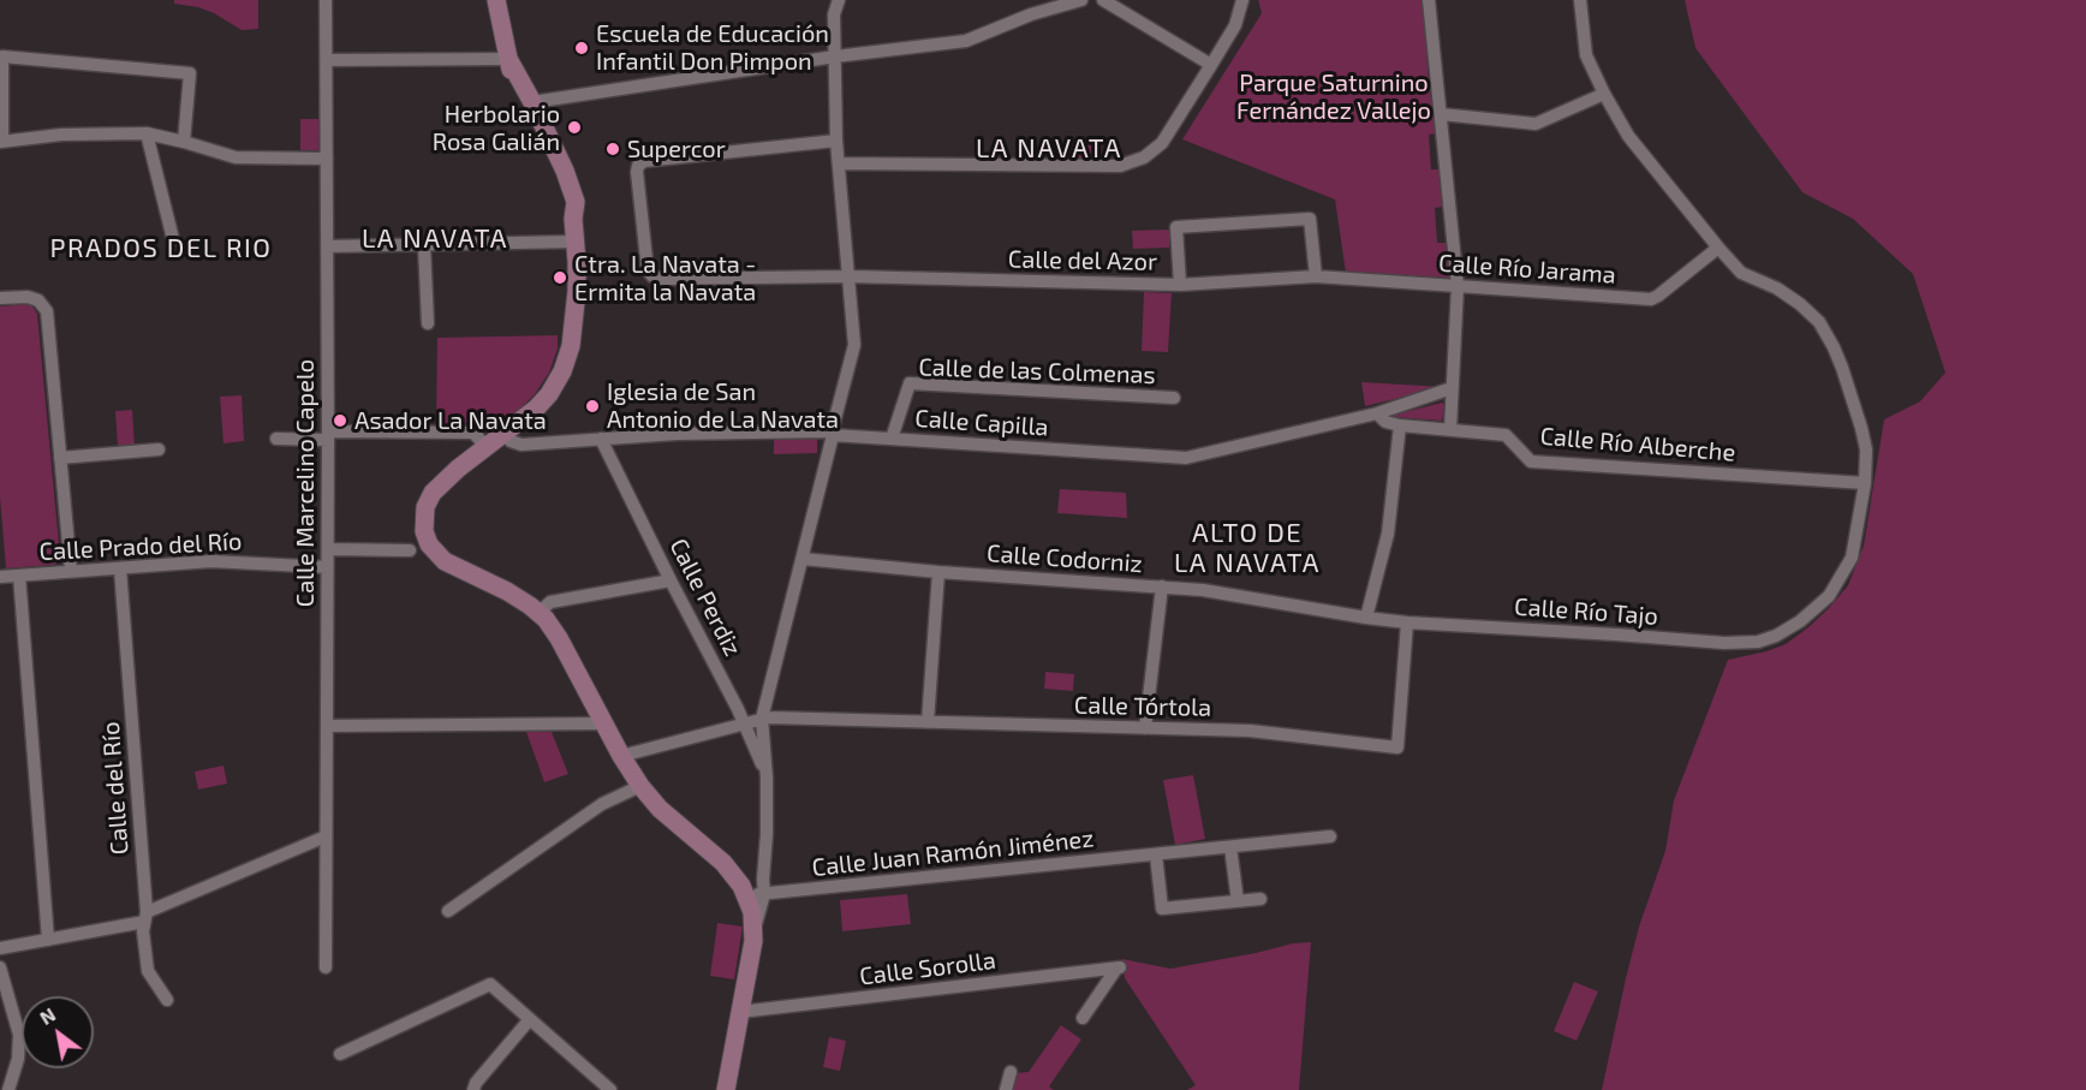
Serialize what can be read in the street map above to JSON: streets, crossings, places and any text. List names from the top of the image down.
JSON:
{
  "streets": {
    "street": [
      "Calle del Azor",
      "Calle Río Jarama",
      "Calle de las Colmenas",
      "Calle Capilla",
      "Calle Río Alberche",
      "Calle Marcelino Capelo",
      "Calle Prado del Río",
      "Calle Codorniz",
      "Calle Perdiz",
      "Calle Río Tajo",
      "Calle Tórtola",
      "Calle del Río",
      "Calle Juan Ramón Jiménez",
      "Calle Sorolla"
    ]
  },
  "crossings": [
    ["Calle del Azor", "Calle Río Jarama"],
    ["Calle del Azor", "Calle Perdiz"],
    ["Calle Río Jarama", "Calle Río Tajo"],
    ["Calle de las Colmenas", "Calle Capilla"],
    ["Calle Capilla", "Calle Río Alberche"],
    ["Calle Capilla", "Calle Perdiz"],
    ["Calle Río Alberche", "Calle Río Tajo"],
    ["Calle Marcelino Capelo", "Calle Prado del Río"],
    ["Calle Prado del Río", "Calle del Río"],
    ["Calle Codorniz", "Calle Perdiz"],
    ["Calle Codorniz", "Calle Río Tajo"],
    ["Calle Perdiz", "Calle Tórtola"],
    ["Calle Perdiz", "Calle Juan Ramón Jiménez"],
    ["Calle Río Tajo", "Calle Tórtola"]
  ],
  "districts": [
    "LA NAVATA",
    "LA NAVATA",
    "PRADOS DEL RIO",
    "ALTO DE LA NAVATA"
  ],
  "parks": ["Parque Saturnino Fernández Vallejo"],
  "places": [
    "Escuela de Educación Infantil Don Pimpon",
    "Herbolario Rosa Galián",
    "Supercor",
    "Ctra. La Navata - Ermita la Navata",
    "Iglesia de San Antonio de La Navata",
    "Asador La Navata"
  ],
  "north": "top left"
}
